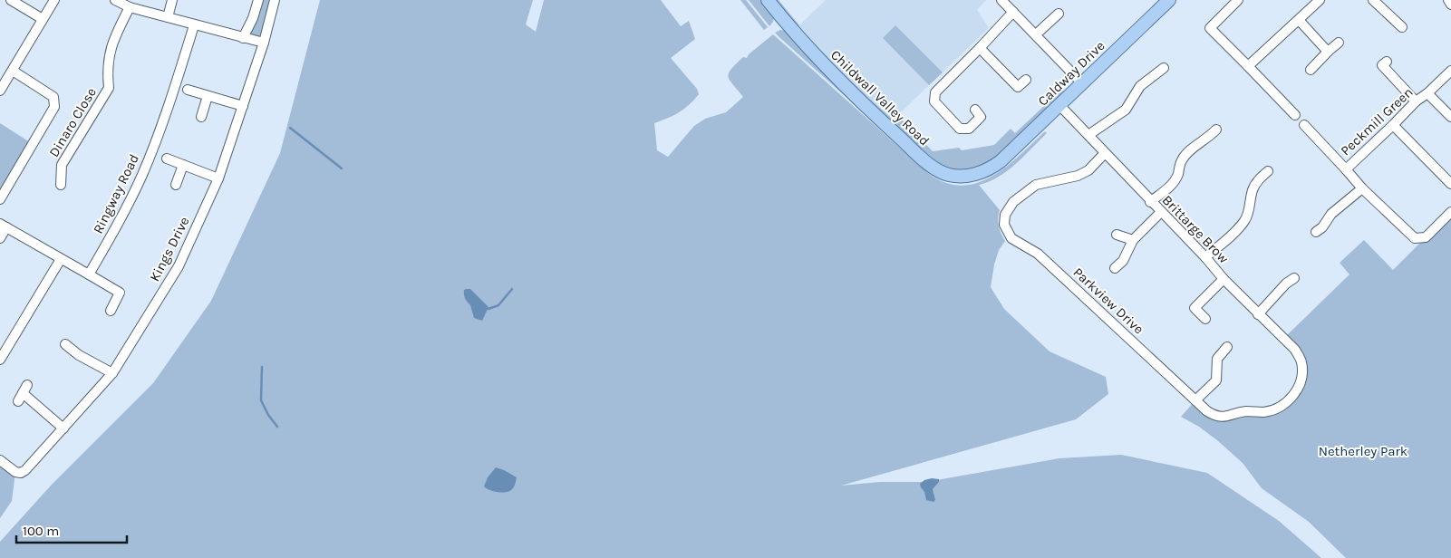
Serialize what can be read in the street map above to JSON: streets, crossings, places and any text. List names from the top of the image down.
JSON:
{
  "streets": {
    "main road": ["Caldway Drive", "Childwall Valley Road"],
    "street": [
      "Peckmill Green",
      "Dinaro Close",
      "Ringway Road",
      "Brittarge Brow",
      "Kings Drive",
      "Parkview Drive"
    ]
  },
  "crossings": [
    ["Caldway Drive", "Childwall Valley Road"],
    ["Caldway Drive", "Brittarge Brow"],
    ["Brittarge Brow", "Parkview Drive"]
  ],
  "parks": ["Netherley Park"],
  "scale_bar": "100 m"
}
